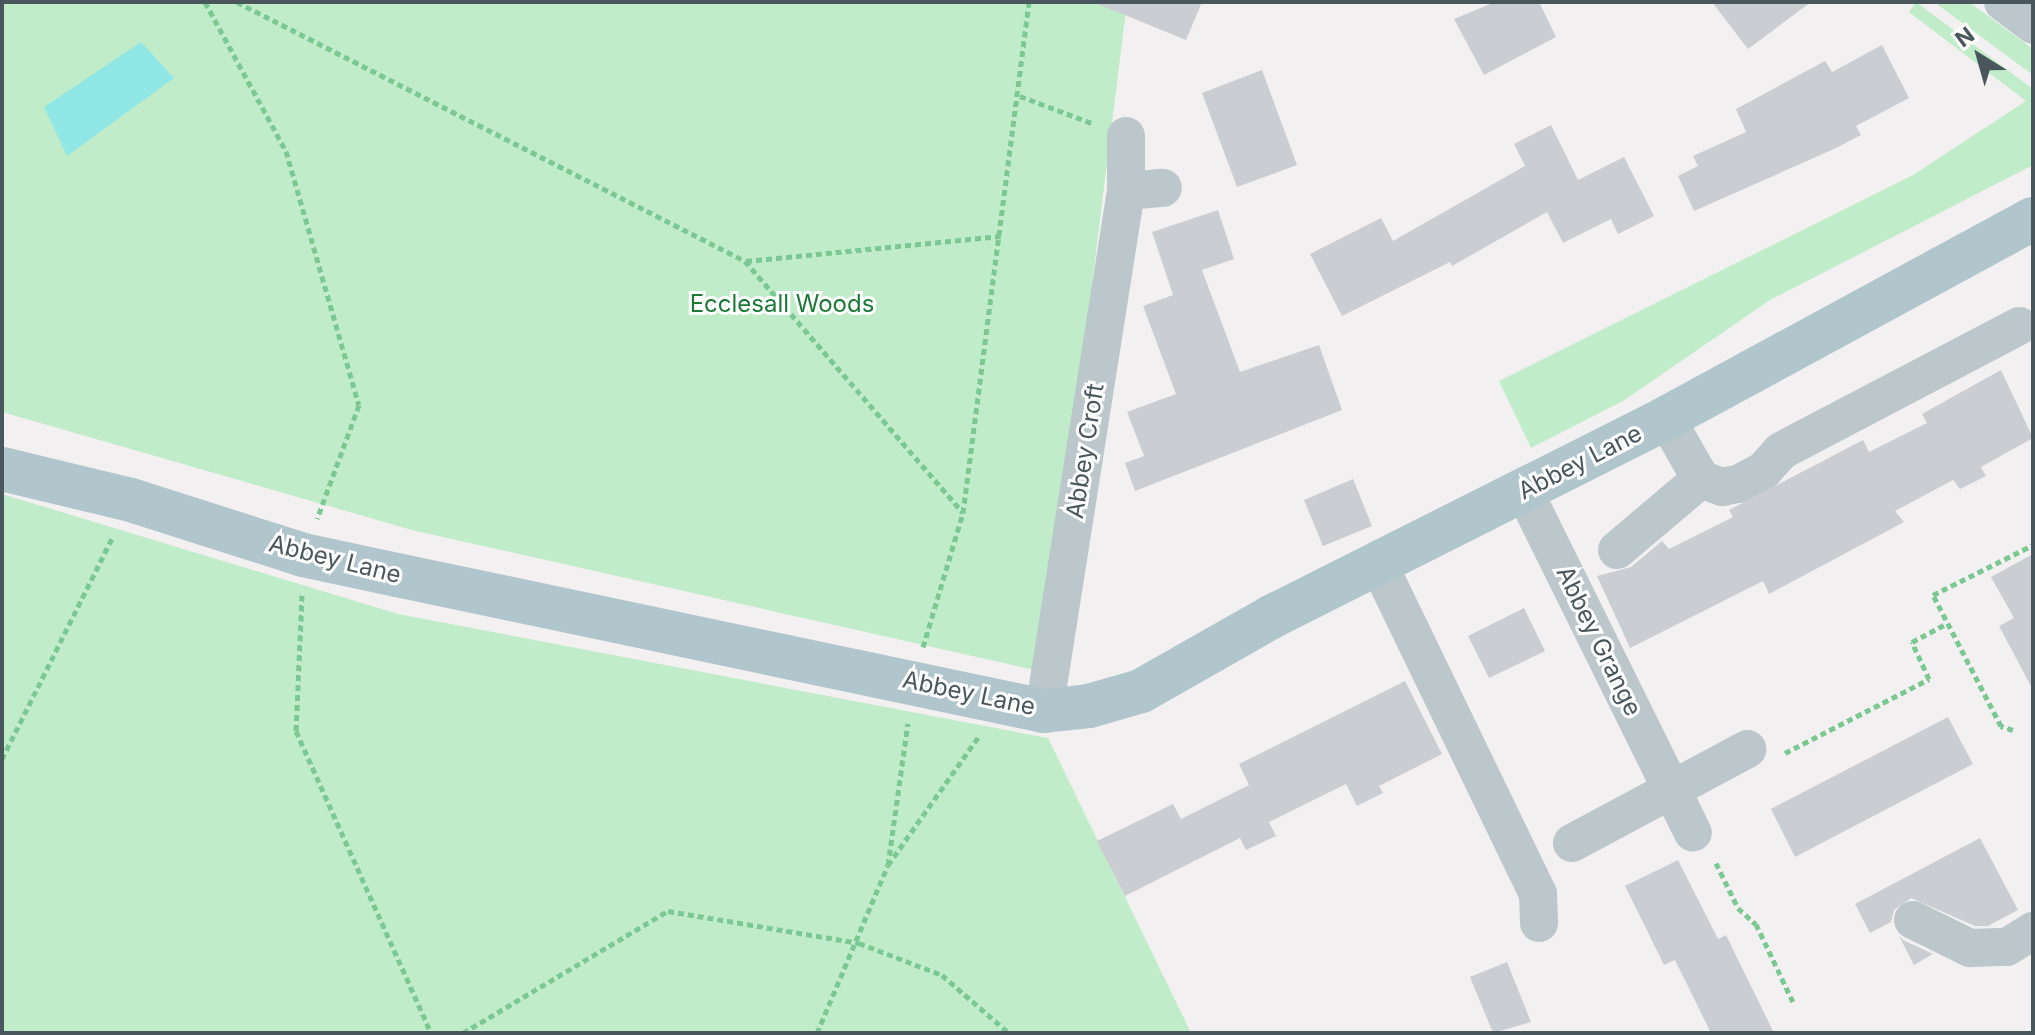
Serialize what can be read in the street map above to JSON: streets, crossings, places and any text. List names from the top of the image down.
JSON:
{
  "streets": {
    "main road": ["Abbey Lane"],
    "street": ["Abbey Croft", "Abbey Grange"]
  },
  "crossings": [
    ["Abbey Croft", "Abbey Lane"],
    ["Abbey Lane", "Abbey Grange"]
  ],
  "parks": ["Ecclesall Woods"],
  "north": "top left"
}
